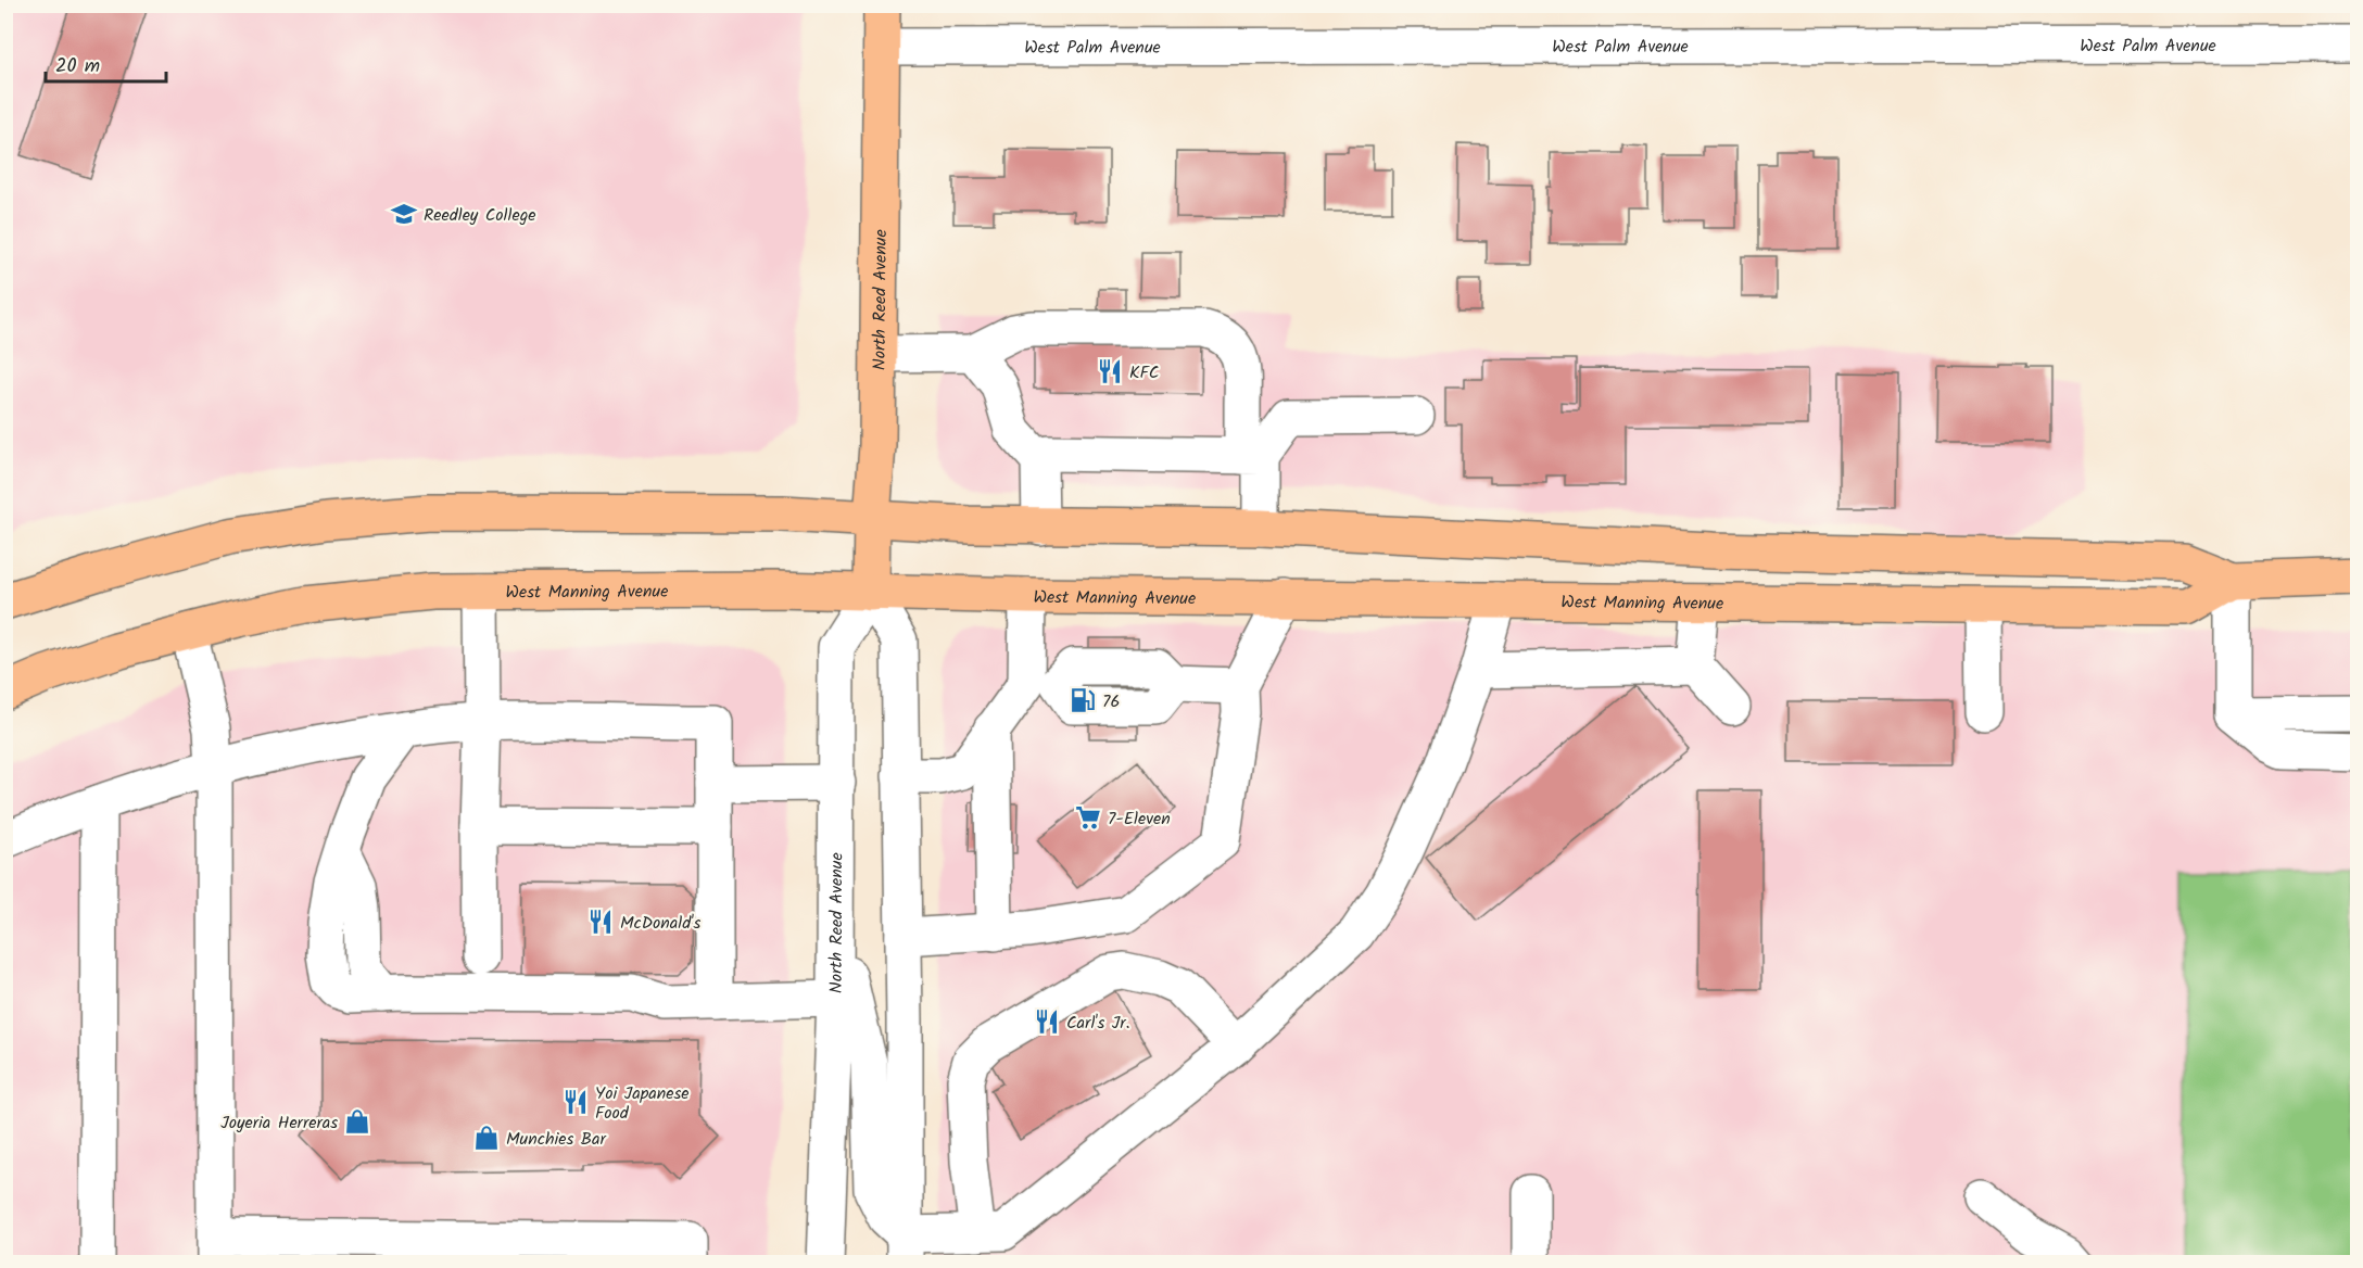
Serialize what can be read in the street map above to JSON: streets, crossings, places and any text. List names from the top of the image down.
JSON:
{
  "streets": {
    "main road": ["North Reed Avenue", "West Manning Avenue"],
    "street": ["West Palm Avenue"]
  },
  "crossings": [
    ["West Palm Avenue", "North Reed Avenue"],
    ["North Reed Avenue", "West Manning Avenue"]
  ],
  "places": {
    "school or university": ["Reedley College"],
    "restaurant": [
      "KFC",
      "McDonald's",
      "Carl's Jr.",
      "Yoi Japanese Food"
    ],
    "fuel station": ["76"],
    "supermarket": ["7-Eleven"],
    "shop": ["Joyeria Herreras", "Munchies Bar"]
  },
  "scale_bar": "20 m"
}
